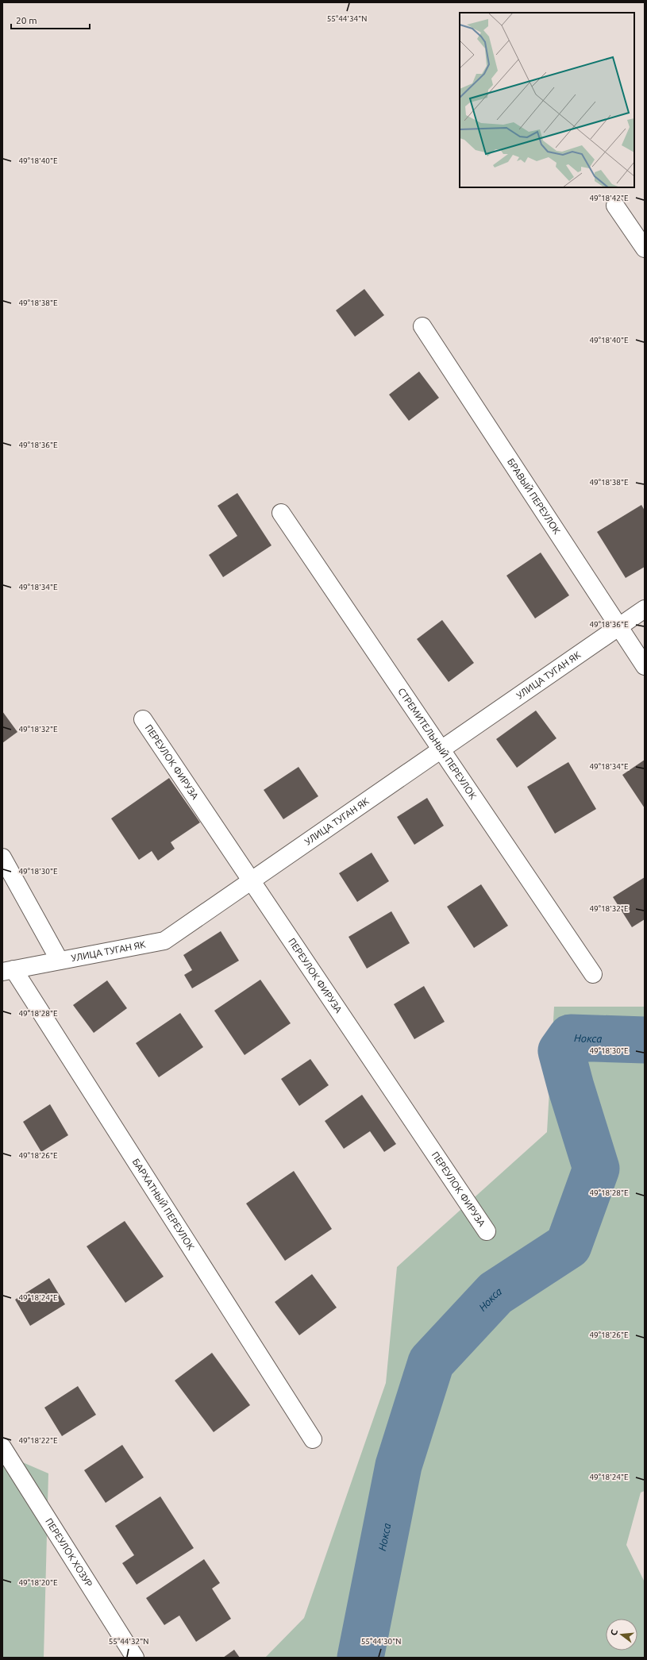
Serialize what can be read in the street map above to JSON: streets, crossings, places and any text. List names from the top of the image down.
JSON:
{
  "streets": {
    "street": [
      "БРАВЫЙ ПЕРЕУЛОК",
      "УЛИЦА ТУГАН ЯК",
      "СТРЕМИТЕЛЬНЫЙ ПЕРЕУЛОК",
      "ПЕРЕУЛОК ФИРУЗА",
      "БАРХАТНЫЙ ПЕРЕУЛОК",
      "ПЕРЕУЛОК ХОЗУР"
    ]
  },
  "crossings": [
    ["БРАВЫЙ ПЕРЕУЛОК", "УЛИЦА ТУГАН ЯК"],
    ["УЛИЦА ТУГАН ЯК", "СТРЕМИТЕЛЬНЫЙ ПЕРЕУЛОК"],
    ["УЛИЦА ТУГАН ЯК", "ПЕРЕУЛОК ФИРУЗА"],
    ["УЛИЦА ТУГАН ЯК", "БАРХАТНЫЙ ПЕРЕУЛОК"]
  ],
  "water": ["Нокса"],
  "scale_bar": "20 m",
  "north": "left",
  "coordinates": [
    "55°44'34\"N",
    "49°18'40\"E",
    "49°18'42\"E",
    "49°18'38\"E",
    "49°18'36\"E",
    "49°18'34\"E",
    "49°18'32\"E",
    "49°18'30\"E",
    "49°18'28\"E",
    "49°18'26\"E",
    "49°18'24\"E",
    "49°18'22\"E",
    "49°18'20\"E",
    "55°44'32\"N",
    "55°44'30\"N"
  ]
}
